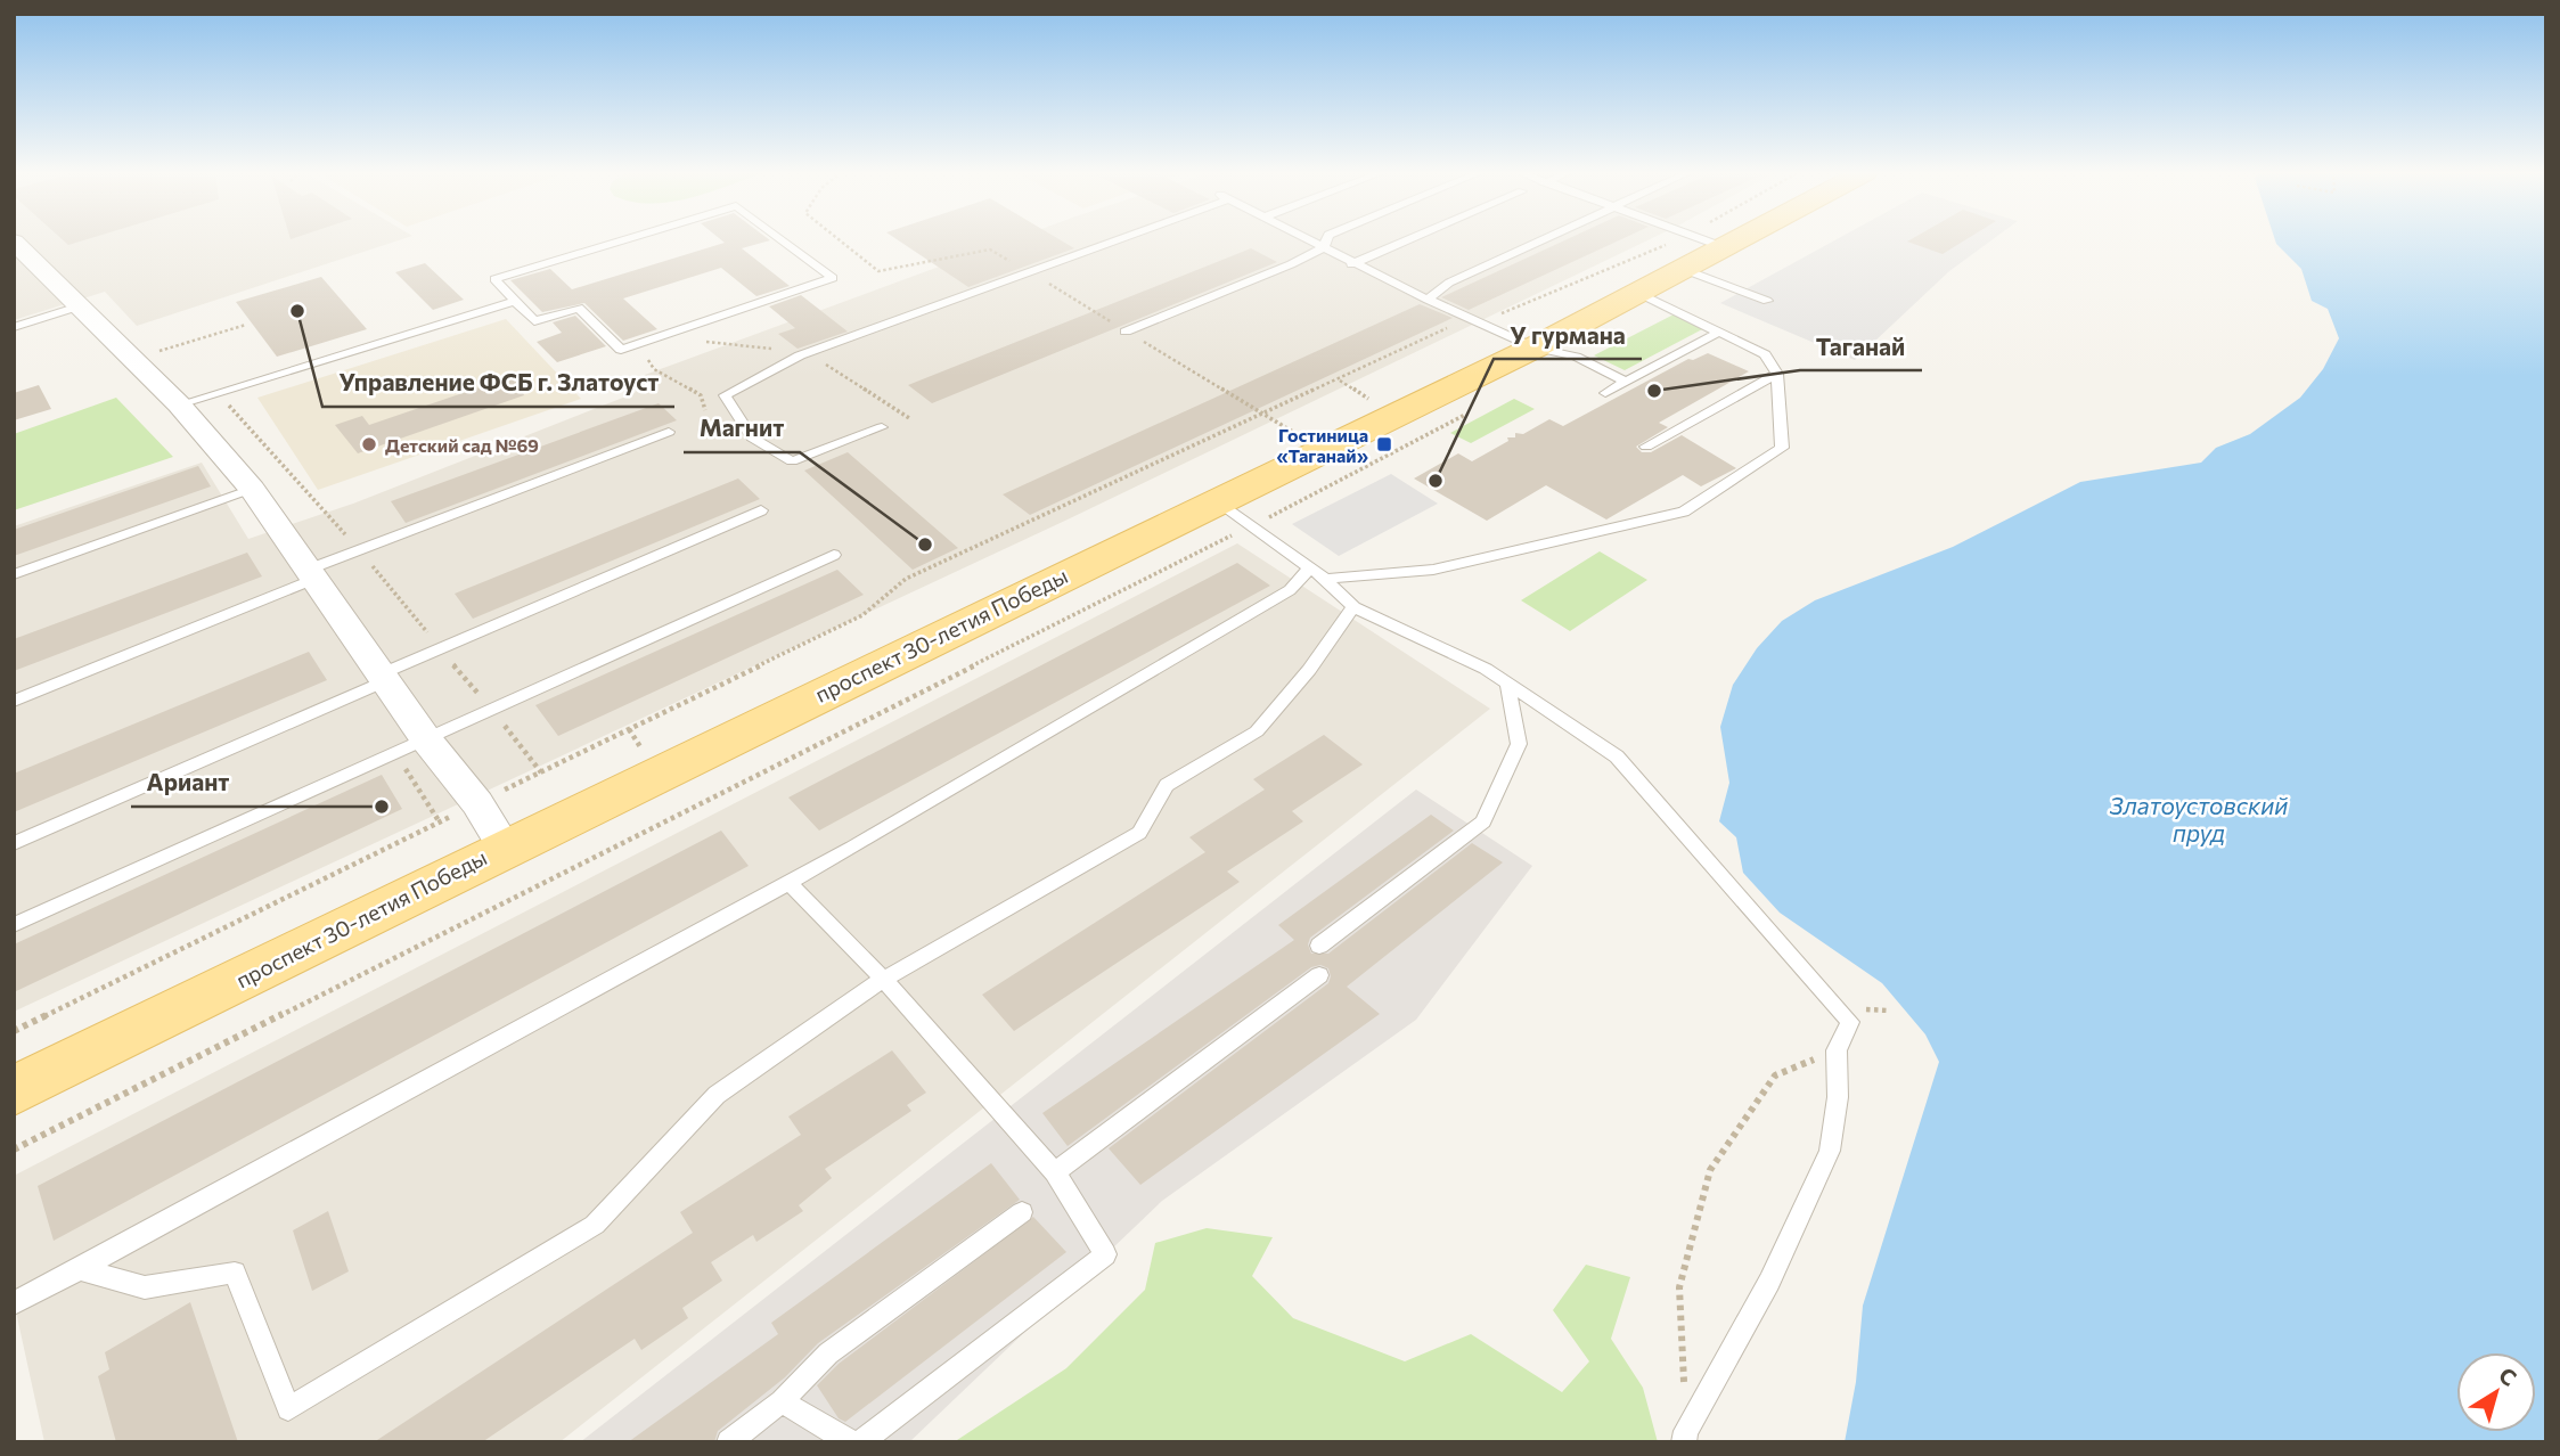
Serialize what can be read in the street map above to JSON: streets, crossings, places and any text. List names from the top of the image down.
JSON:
{
  "streets": {
    "main road": ["проспект 30-летия Победы"]
  },
  "water": ["Златоустовский пруд"],
  "places": {
    "other": [
      "Управление ФСБ г. Златоуст",
      "Таганай",
      "Детский сад №69",
      "У гурмана",
      "Магнит",
      "Ариант"
    ],
    "transit": ["Гостиница «Таганай»"]
  },
  "north": "top right"
}
